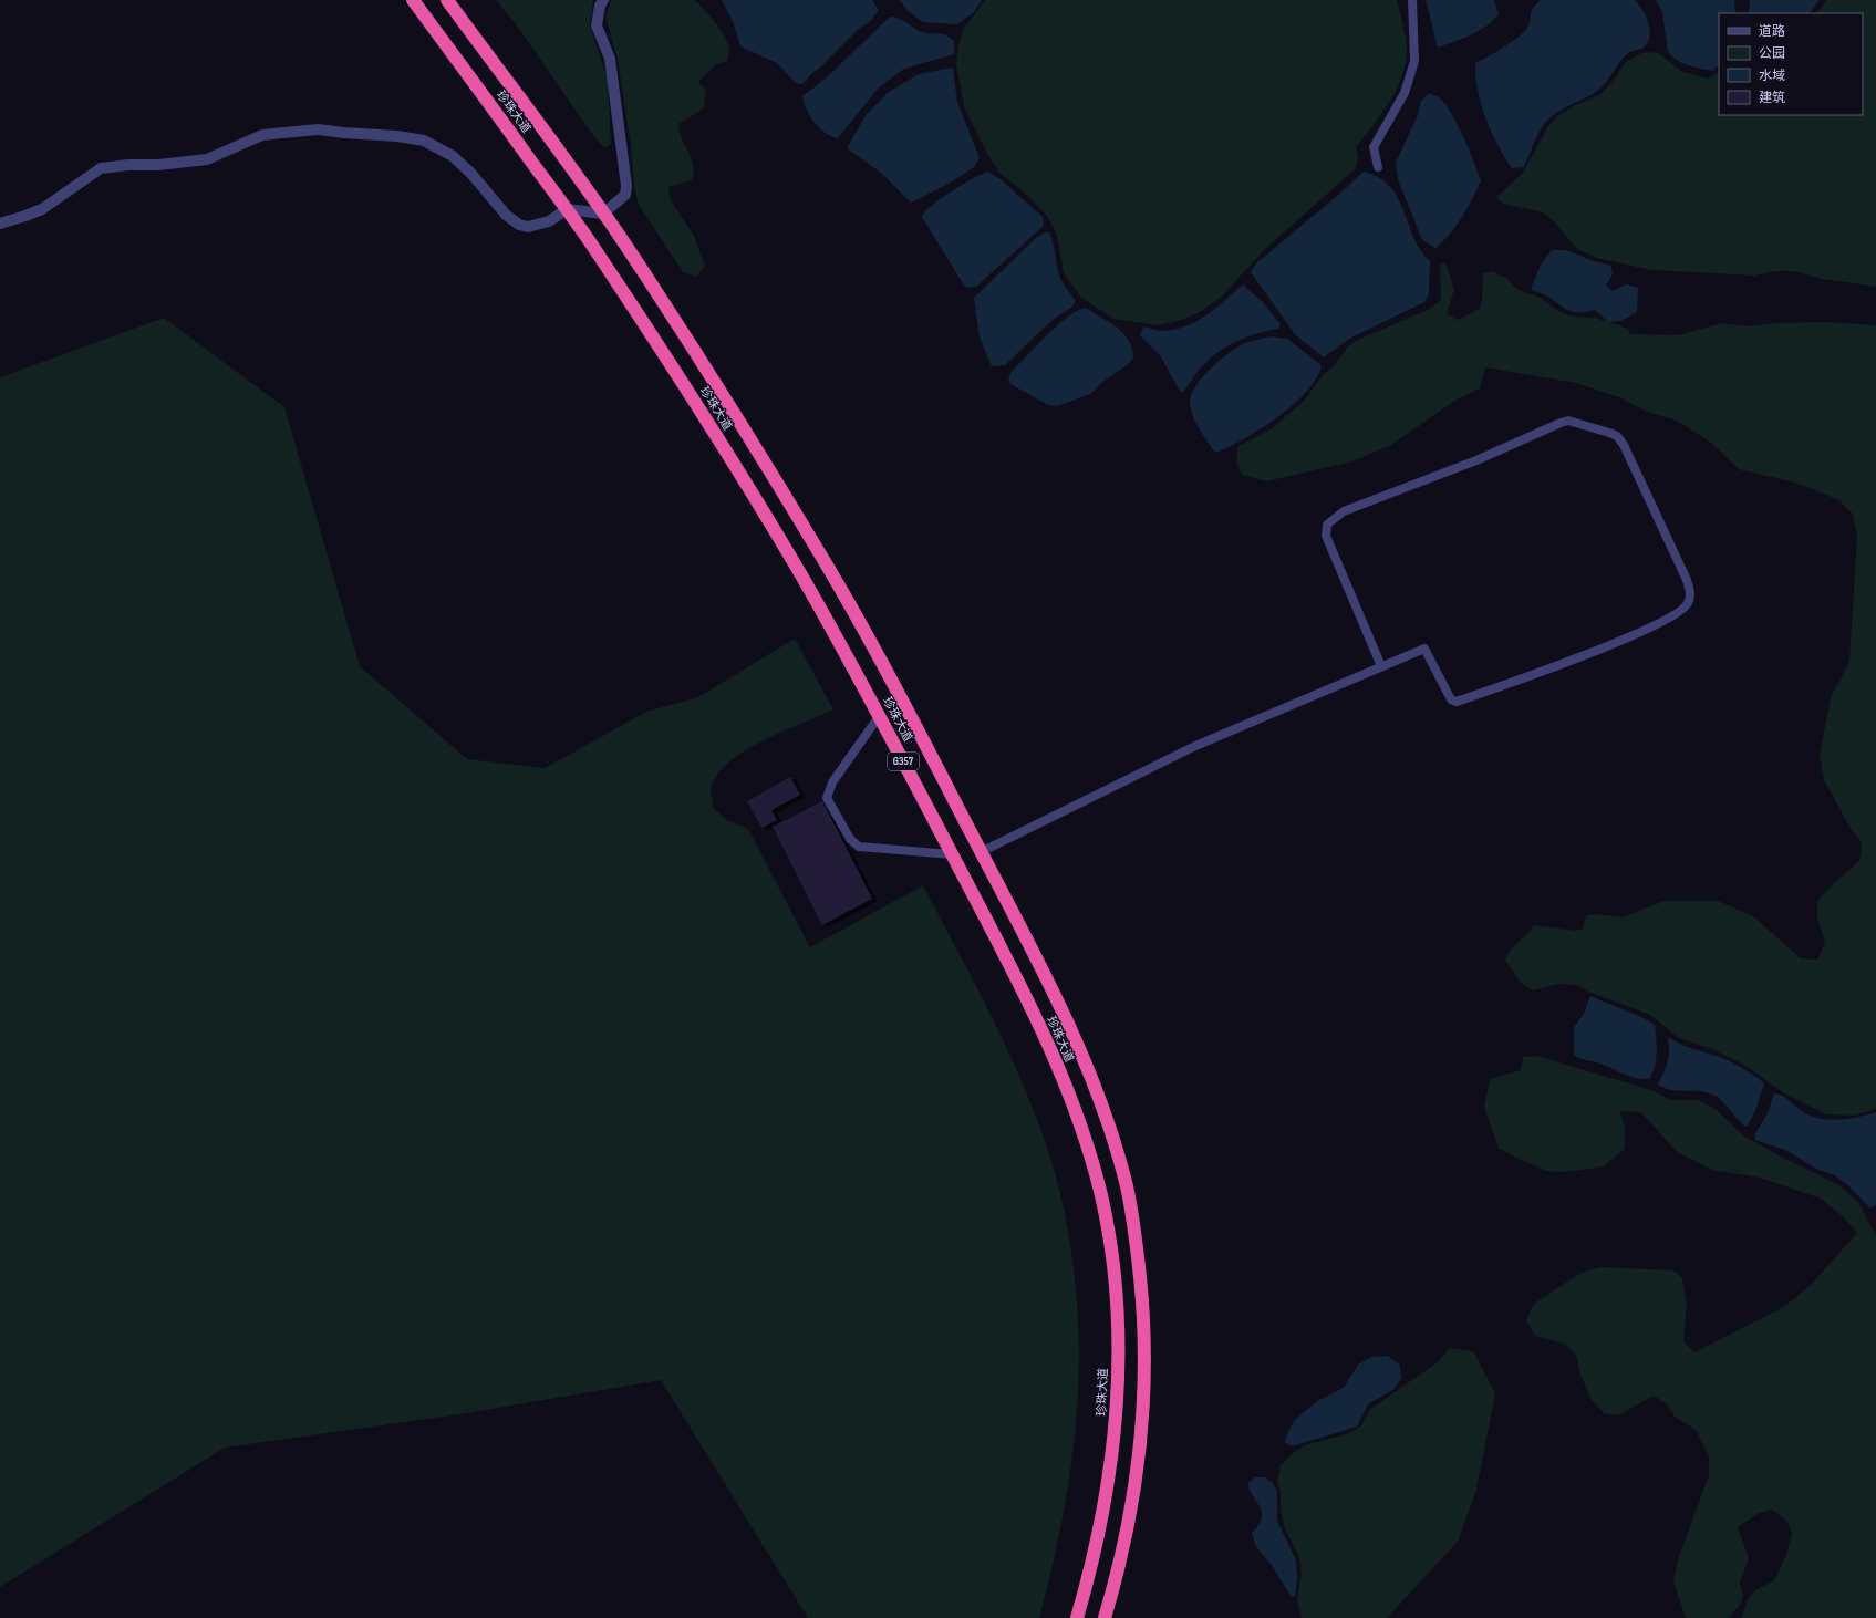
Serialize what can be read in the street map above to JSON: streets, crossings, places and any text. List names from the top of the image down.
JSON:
{
  "streets": {
    "highway": ["珍珠大道", "G357"]
  },
  "legend": [
    "道路",
    "公园",
    "水域",
    "建筑"
  ]
}
